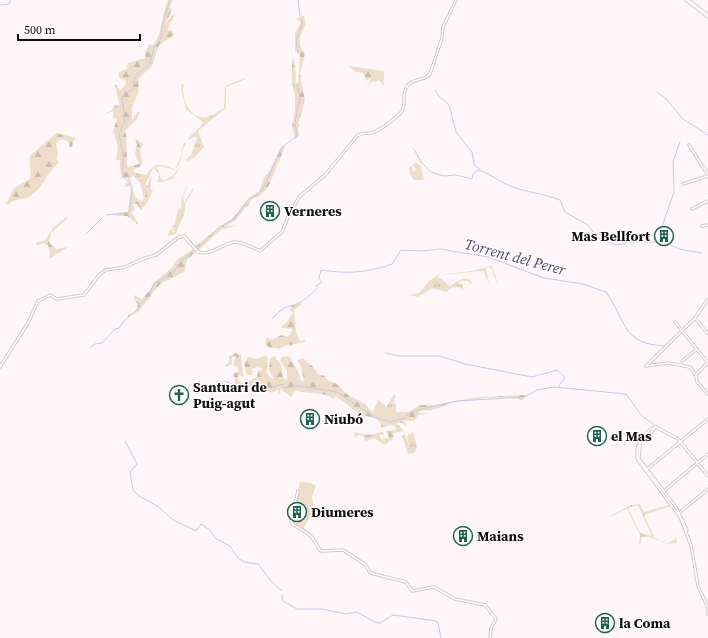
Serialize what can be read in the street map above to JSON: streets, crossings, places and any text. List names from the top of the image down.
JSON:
{
  "water": ["Torrent del Perer"],
  "places": {
    "building": [
      "Verneres",
      "Mas Bellfort",
      "Niubó",
      "el Mas",
      "Diumeres",
      "Maians",
      "la Coma"
    ],
    "church": ["Santuari de Puig-agut"]
  },
  "scale_bar": "500 m"
}
